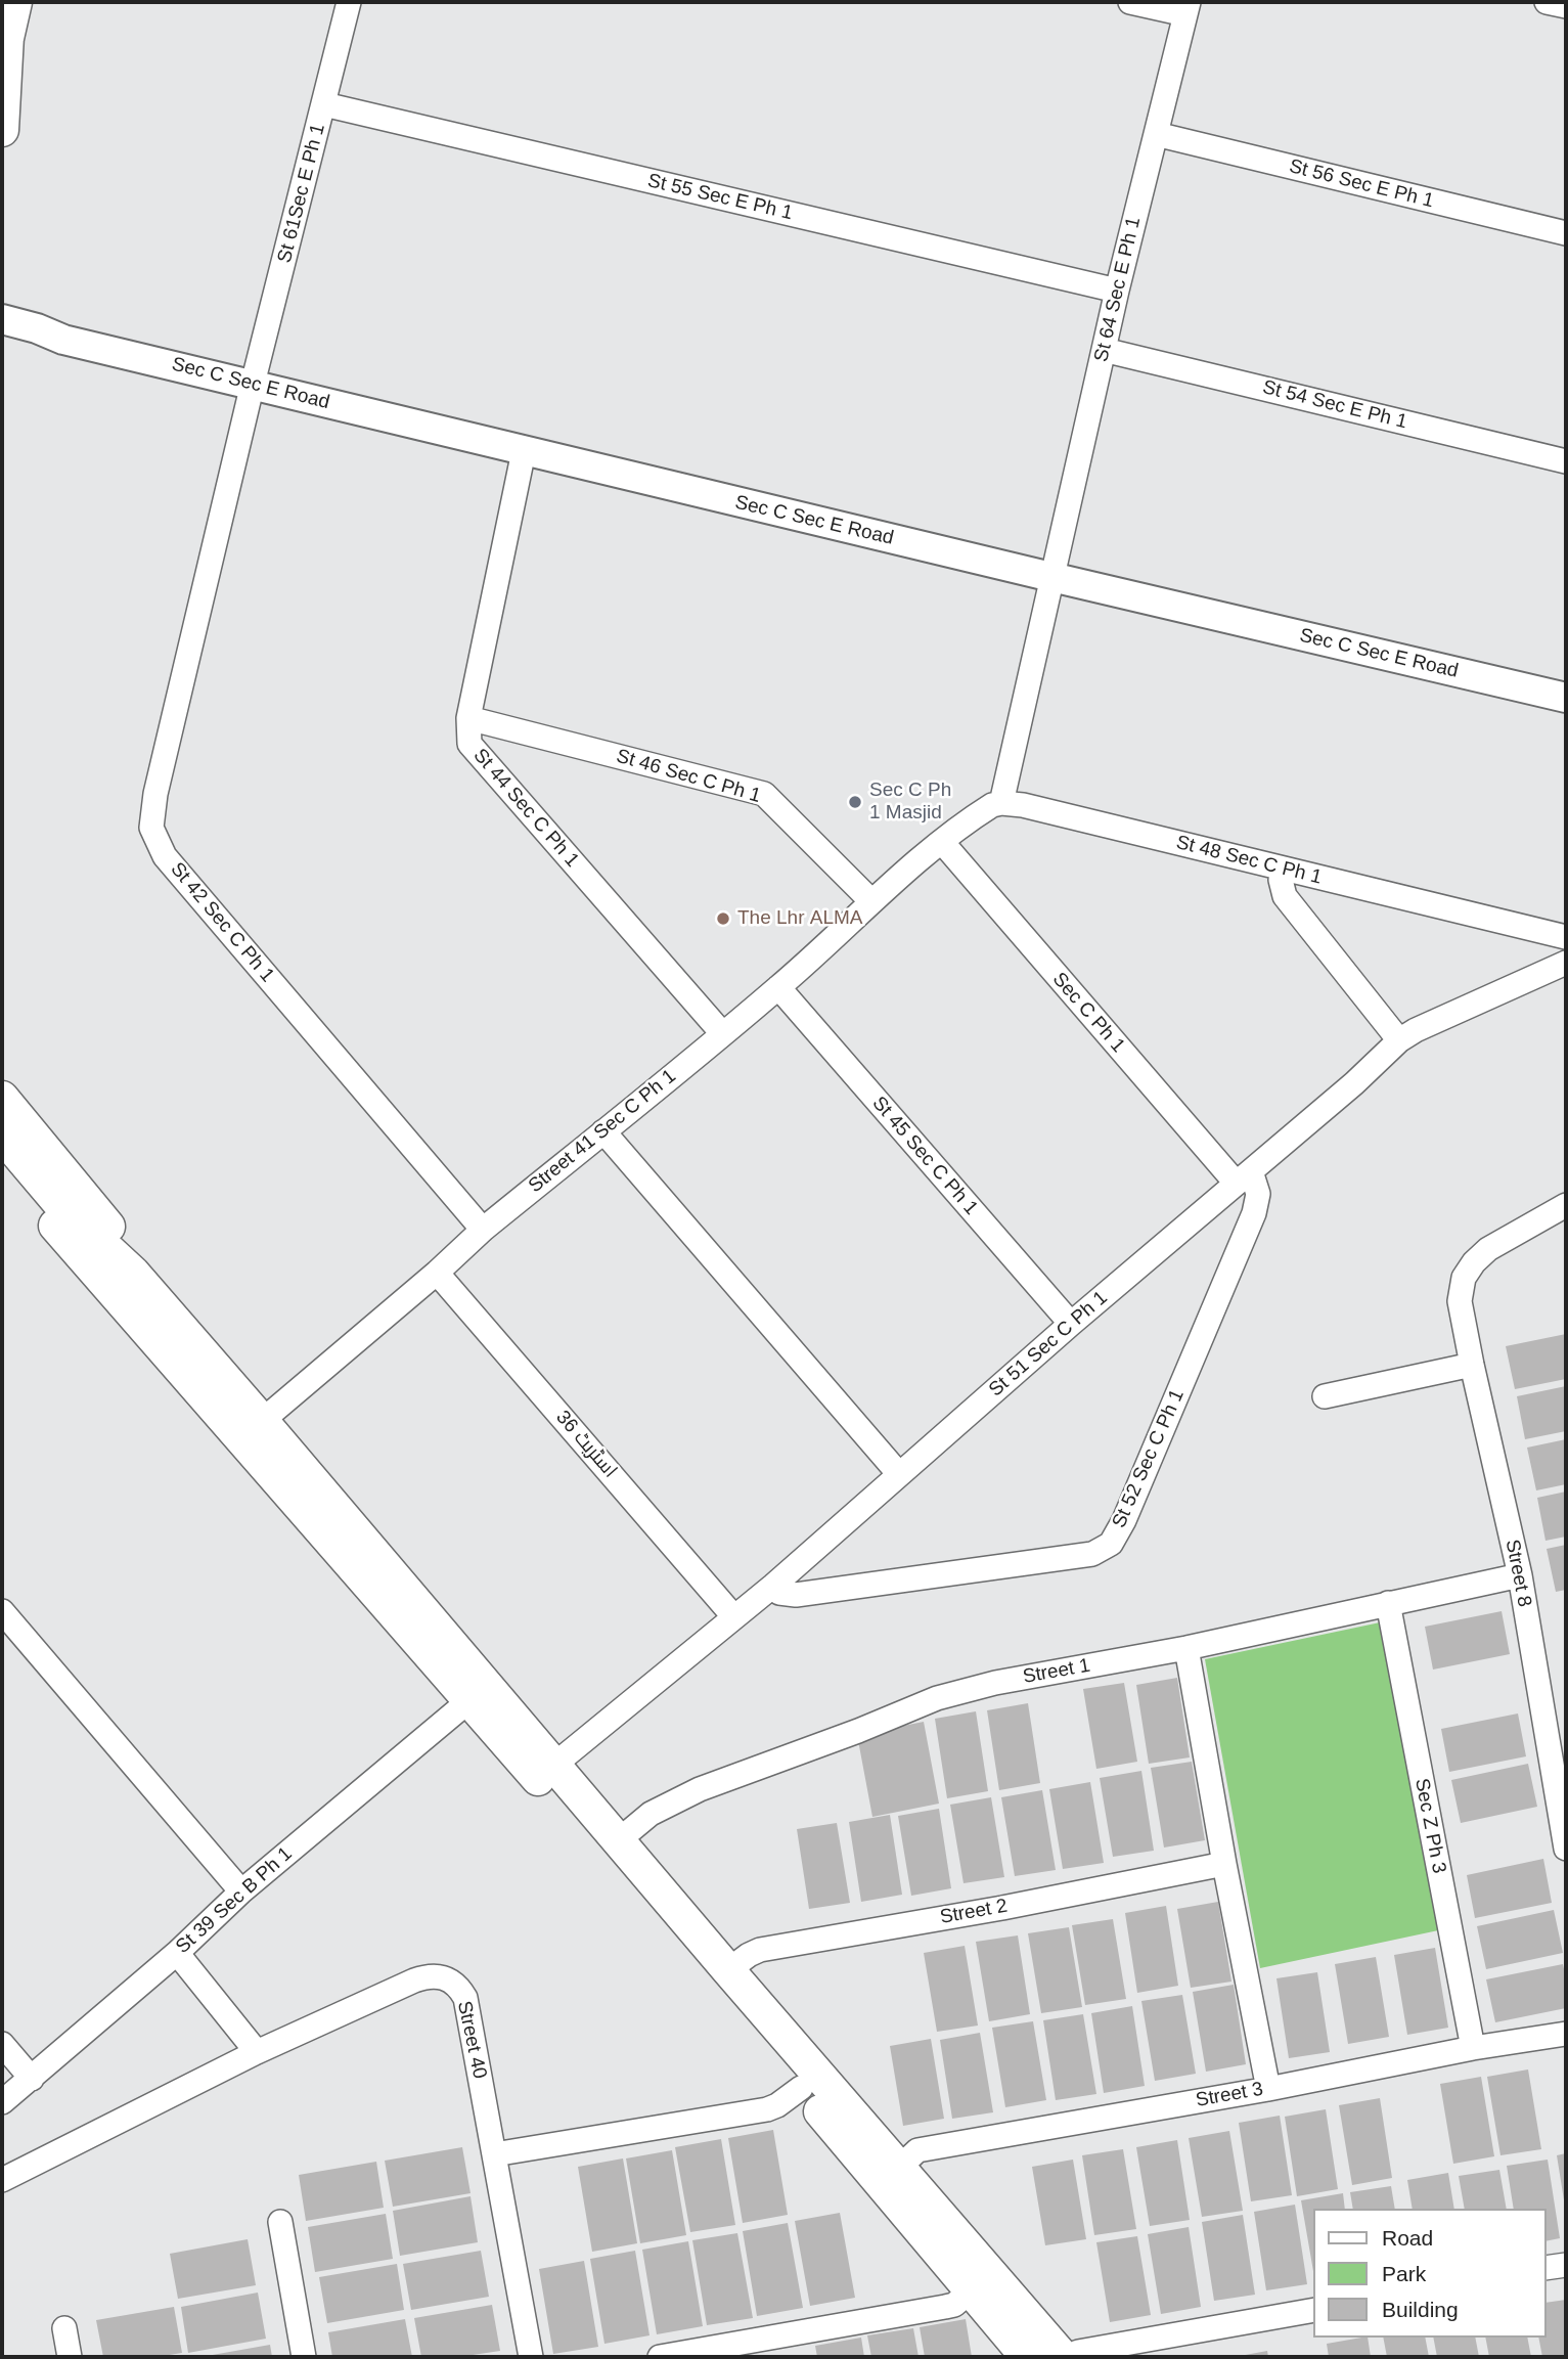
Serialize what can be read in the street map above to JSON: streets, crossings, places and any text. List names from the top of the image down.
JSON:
{
  "streets": {
    "street": [
      "St 56 Sec E Ph 1",
      "St 61Sec E Ph 1",
      "St 55 Sec E Ph 1",
      "St 64 Sec E Ph 1",
      "Sec C Sec E Road",
      "St 54 Sec E Ph 1",
      "St 46 Sec C Ph 1",
      "St 44 Sec C Ph 1",
      "St 48 Sec C Ph 1",
      "St 42 Sec C Ph 1",
      "Sec C Ph 1",
      "Street 41 Sec C Ph 1",
      "St 45 Sec C Ph 1",
      "St 51 Sec C Ph 1",
      "اسٹریٹ 36",
      "St 52 Sec C Ph 1",
      "Street 8",
      "Street 1",
      "Sec Z Ph 3",
      "St 39 Sec B Ph 1",
      "Street 2",
      "Street 40",
      "Street 3"
    ]
  },
  "crossings": [
    ["St 56 Sec E Ph 1", "St 64 Sec E Ph 1"],
    ["St 61Sec E Ph 1", "St 55 Sec E Ph 1"],
    ["St 61Sec E Ph 1", "Sec C Sec E Road"],
    ["St 61Sec E Ph 1", "St 42 Sec C Ph 1"],
    ["St 55 Sec E Ph 1", "St 64 Sec E Ph 1"],
    ["St 64 Sec E Ph 1", "Sec C Sec E Road"],
    ["St 64 Sec E Ph 1", "St 54 Sec E Ph 1"],
    ["St 64 Sec E Ph 1", "St 48 Sec C Ph 1"],
    ["Sec C Sec E Road", "St 44 Sec C Ph 1"],
    ["Sec C Sec E Road", "St 42 Sec C Ph 1"],
    ["St 46 Sec C Ph 1", "St 44 Sec C Ph 1"],
    ["St 46 Sec C Ph 1", "Street 41 Sec C Ph 1"],
    ["St 44 Sec C Ph 1", "Street 41 Sec C Ph 1"],
    ["St 42 Sec C Ph 1", "Street 41 Sec C Ph 1"],
    ["Sec C Ph 1", "Street 41 Sec C Ph 1"],
    ["Sec C Ph 1", "St 51 Sec C Ph 1"],
    ["Sec C Ph 1", "St 52 Sec C Ph 1"],
    ["Street 41 Sec C Ph 1", "St 45 Sec C Ph 1"],
    ["Street 41 Sec C Ph 1", "اسٹریٹ 36"],
    ["St 45 Sec C Ph 1", "St 51 Sec C Ph 1"],
    ["St 51 Sec C Ph 1", "اسٹریٹ 36"],
    ["St 51 Sec C Ph 1", "St 52 Sec C Ph 1"],
    ["Street 8", "Street 1"],
    ["Street 1", "Sec Z Ph 3"],
    ["Sec Z Ph 3", "Street 3"]
  ],
  "places": ["Sec C Ph 1 Masjid", "The Lhr ALMA"],
  "legend": ["Road", "Park", "Building"]
}
